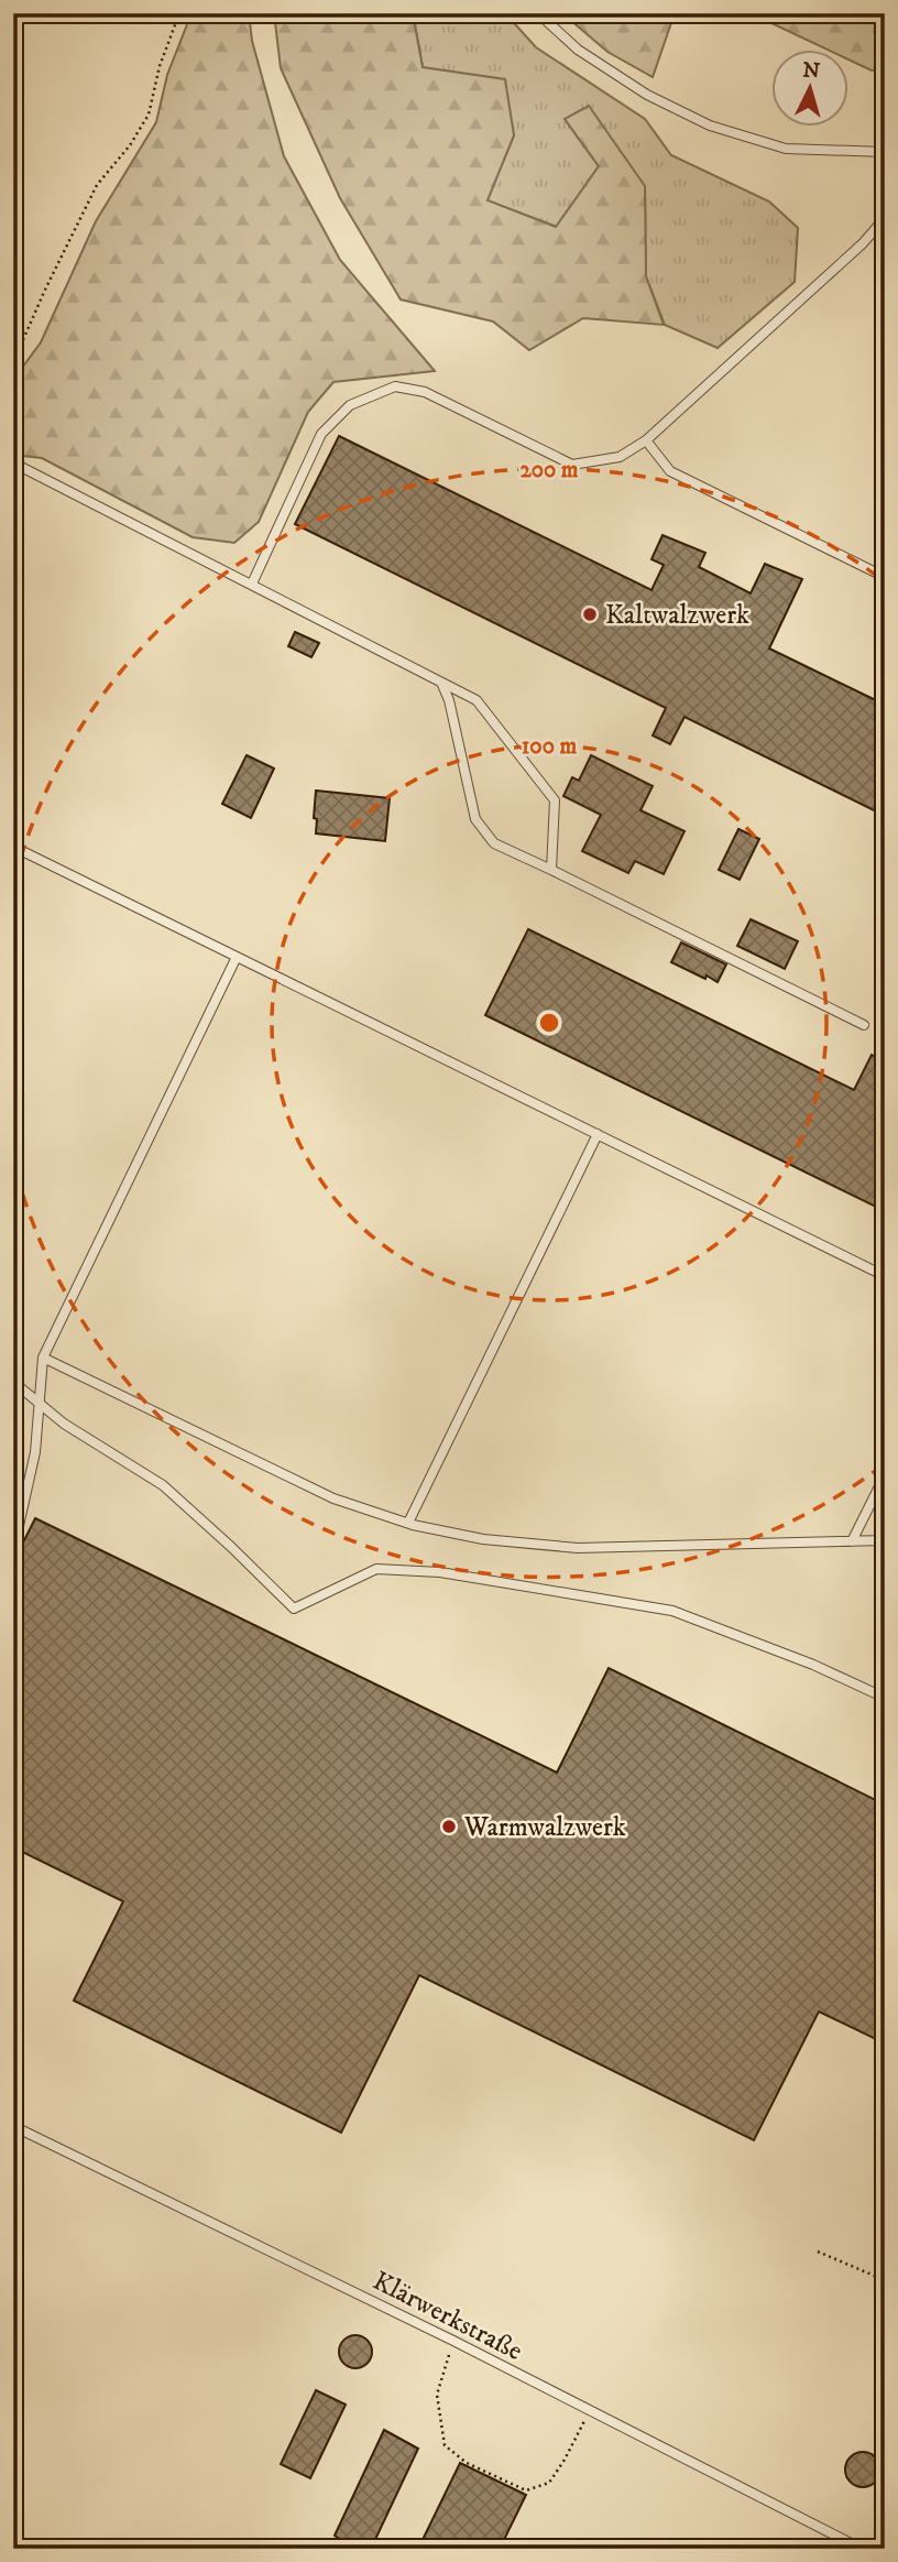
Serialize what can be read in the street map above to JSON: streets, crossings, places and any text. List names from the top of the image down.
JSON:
{
  "streets": {
    "lane": ["Klärwerkstraße"]
  },
  "places": ["Kaltwalzwerk", "Warmwalzwerk"],
  "north": "top",
  "rings": ["200 m", "100 m"]
}
